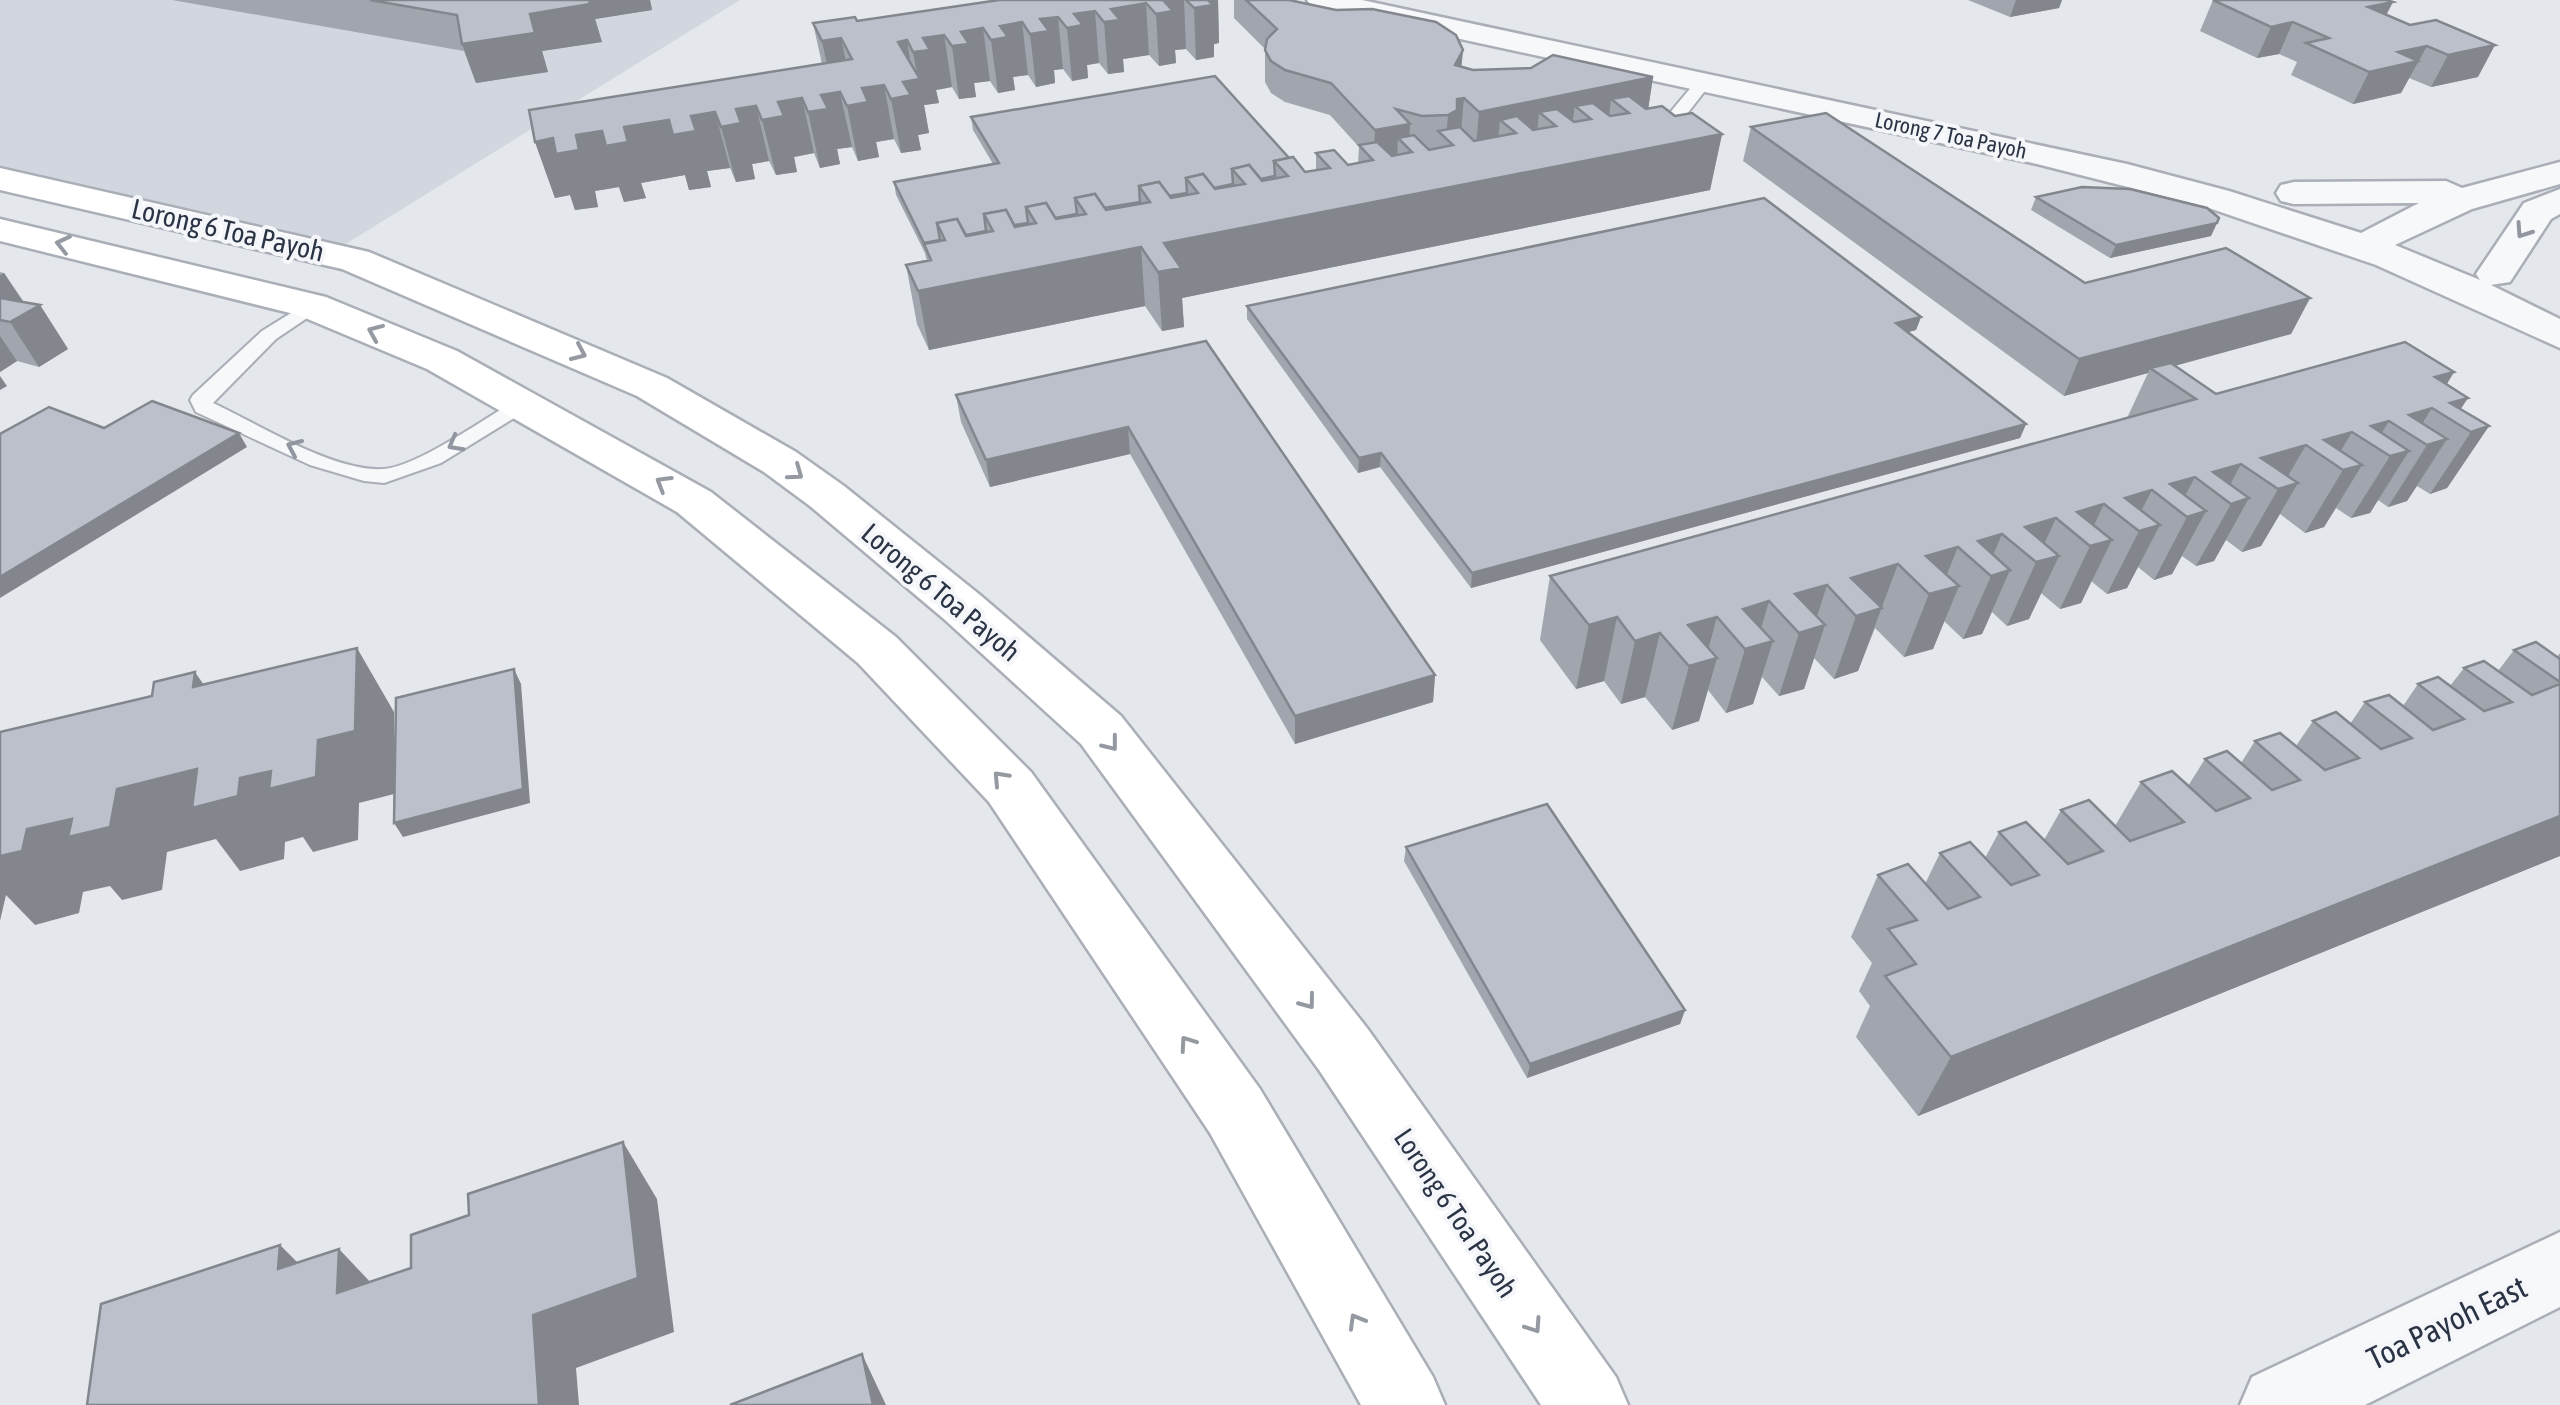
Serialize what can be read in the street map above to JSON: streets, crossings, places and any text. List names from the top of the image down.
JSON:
{
  "streets": {
    "main road": ["Lorong 6 Toa Payoh"],
    "street": ["Lorong 7 Toa Payoh", "Toa Payoh East"]
  }
}
